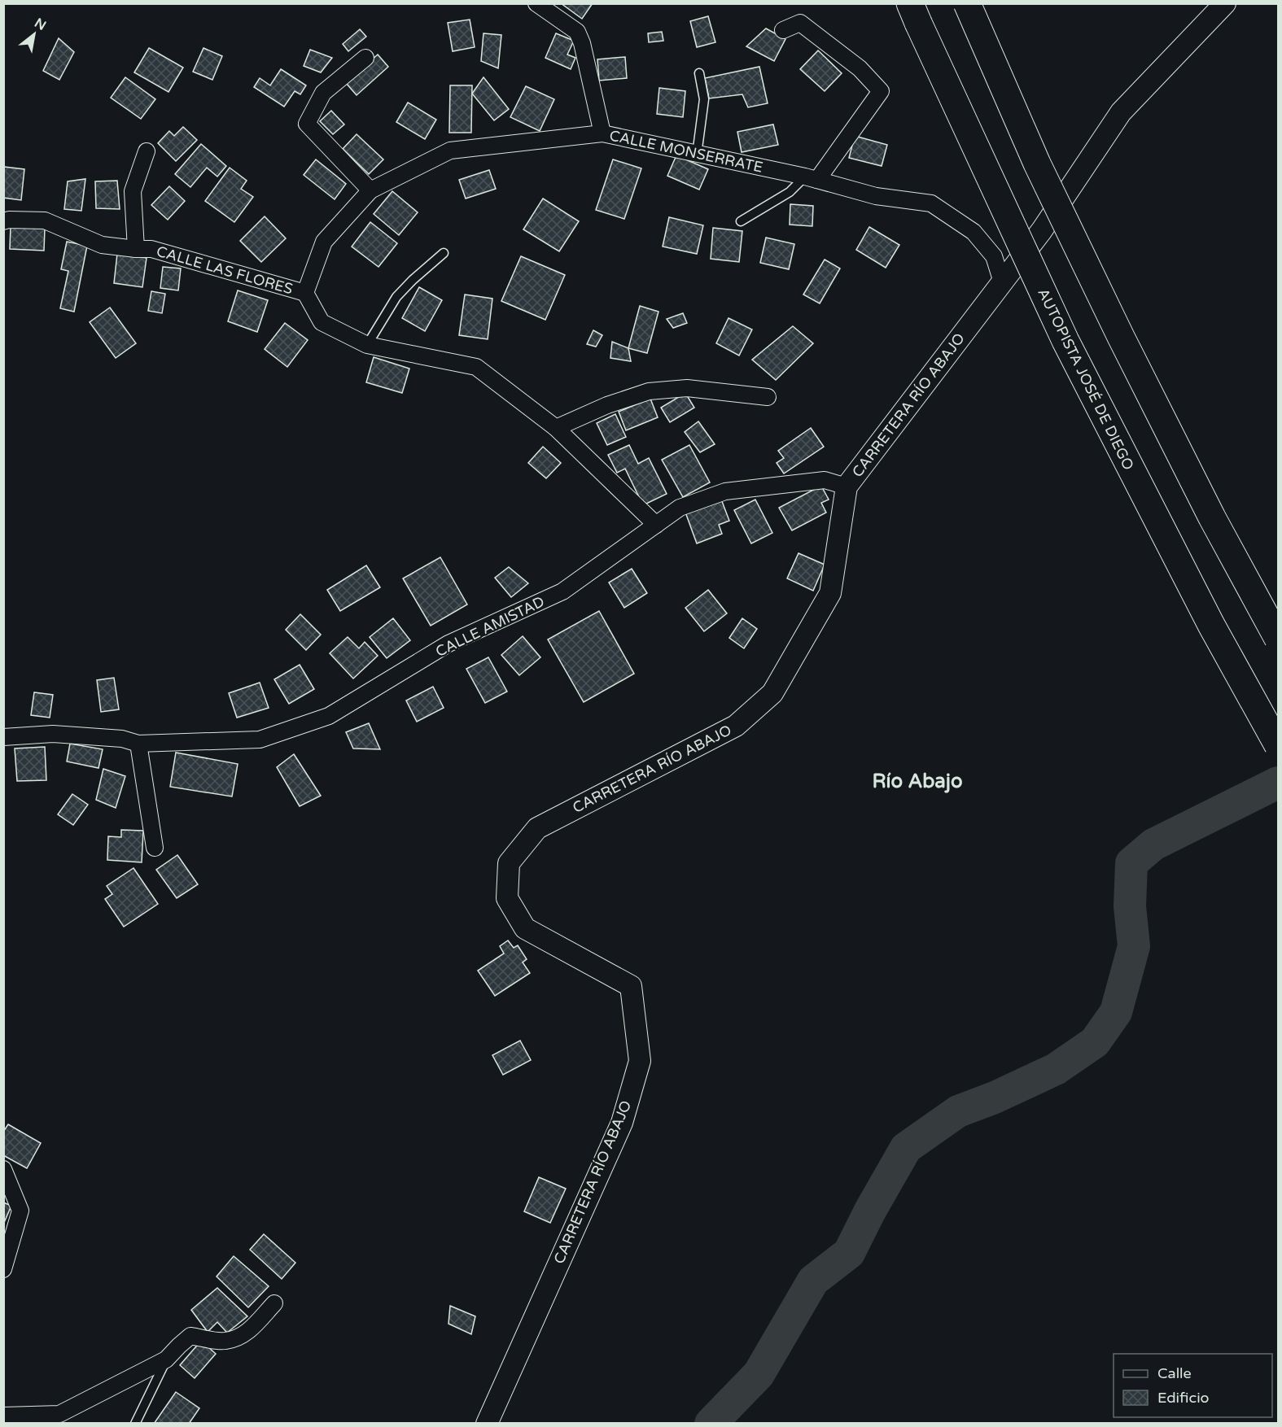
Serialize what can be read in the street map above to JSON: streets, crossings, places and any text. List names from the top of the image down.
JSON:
{
  "streets": {
    "highway": ["AUTOPISTA JOSÉ DE DIEGO"],
    "street": [
      "CALLE MONSERRATE",
      "CALLE LAS FLORES",
      "CARRETERA RÍO ABAJO",
      "CALLE AMISTAD"
    ]
  },
  "crossings": [
    ["CALLE MONSERRATE", "CALLE LAS FLORES"],
    ["CALLE MONSERRATE", "CARRETERA RÍO ABAJO"],
    ["CARRETERA RÍO ABAJO", "CALLE AMISTAD"]
  ],
  "districts": ["Río Abajo"],
  "legend": ["Calle", "Edificio"],
  "north": "top right"
}
